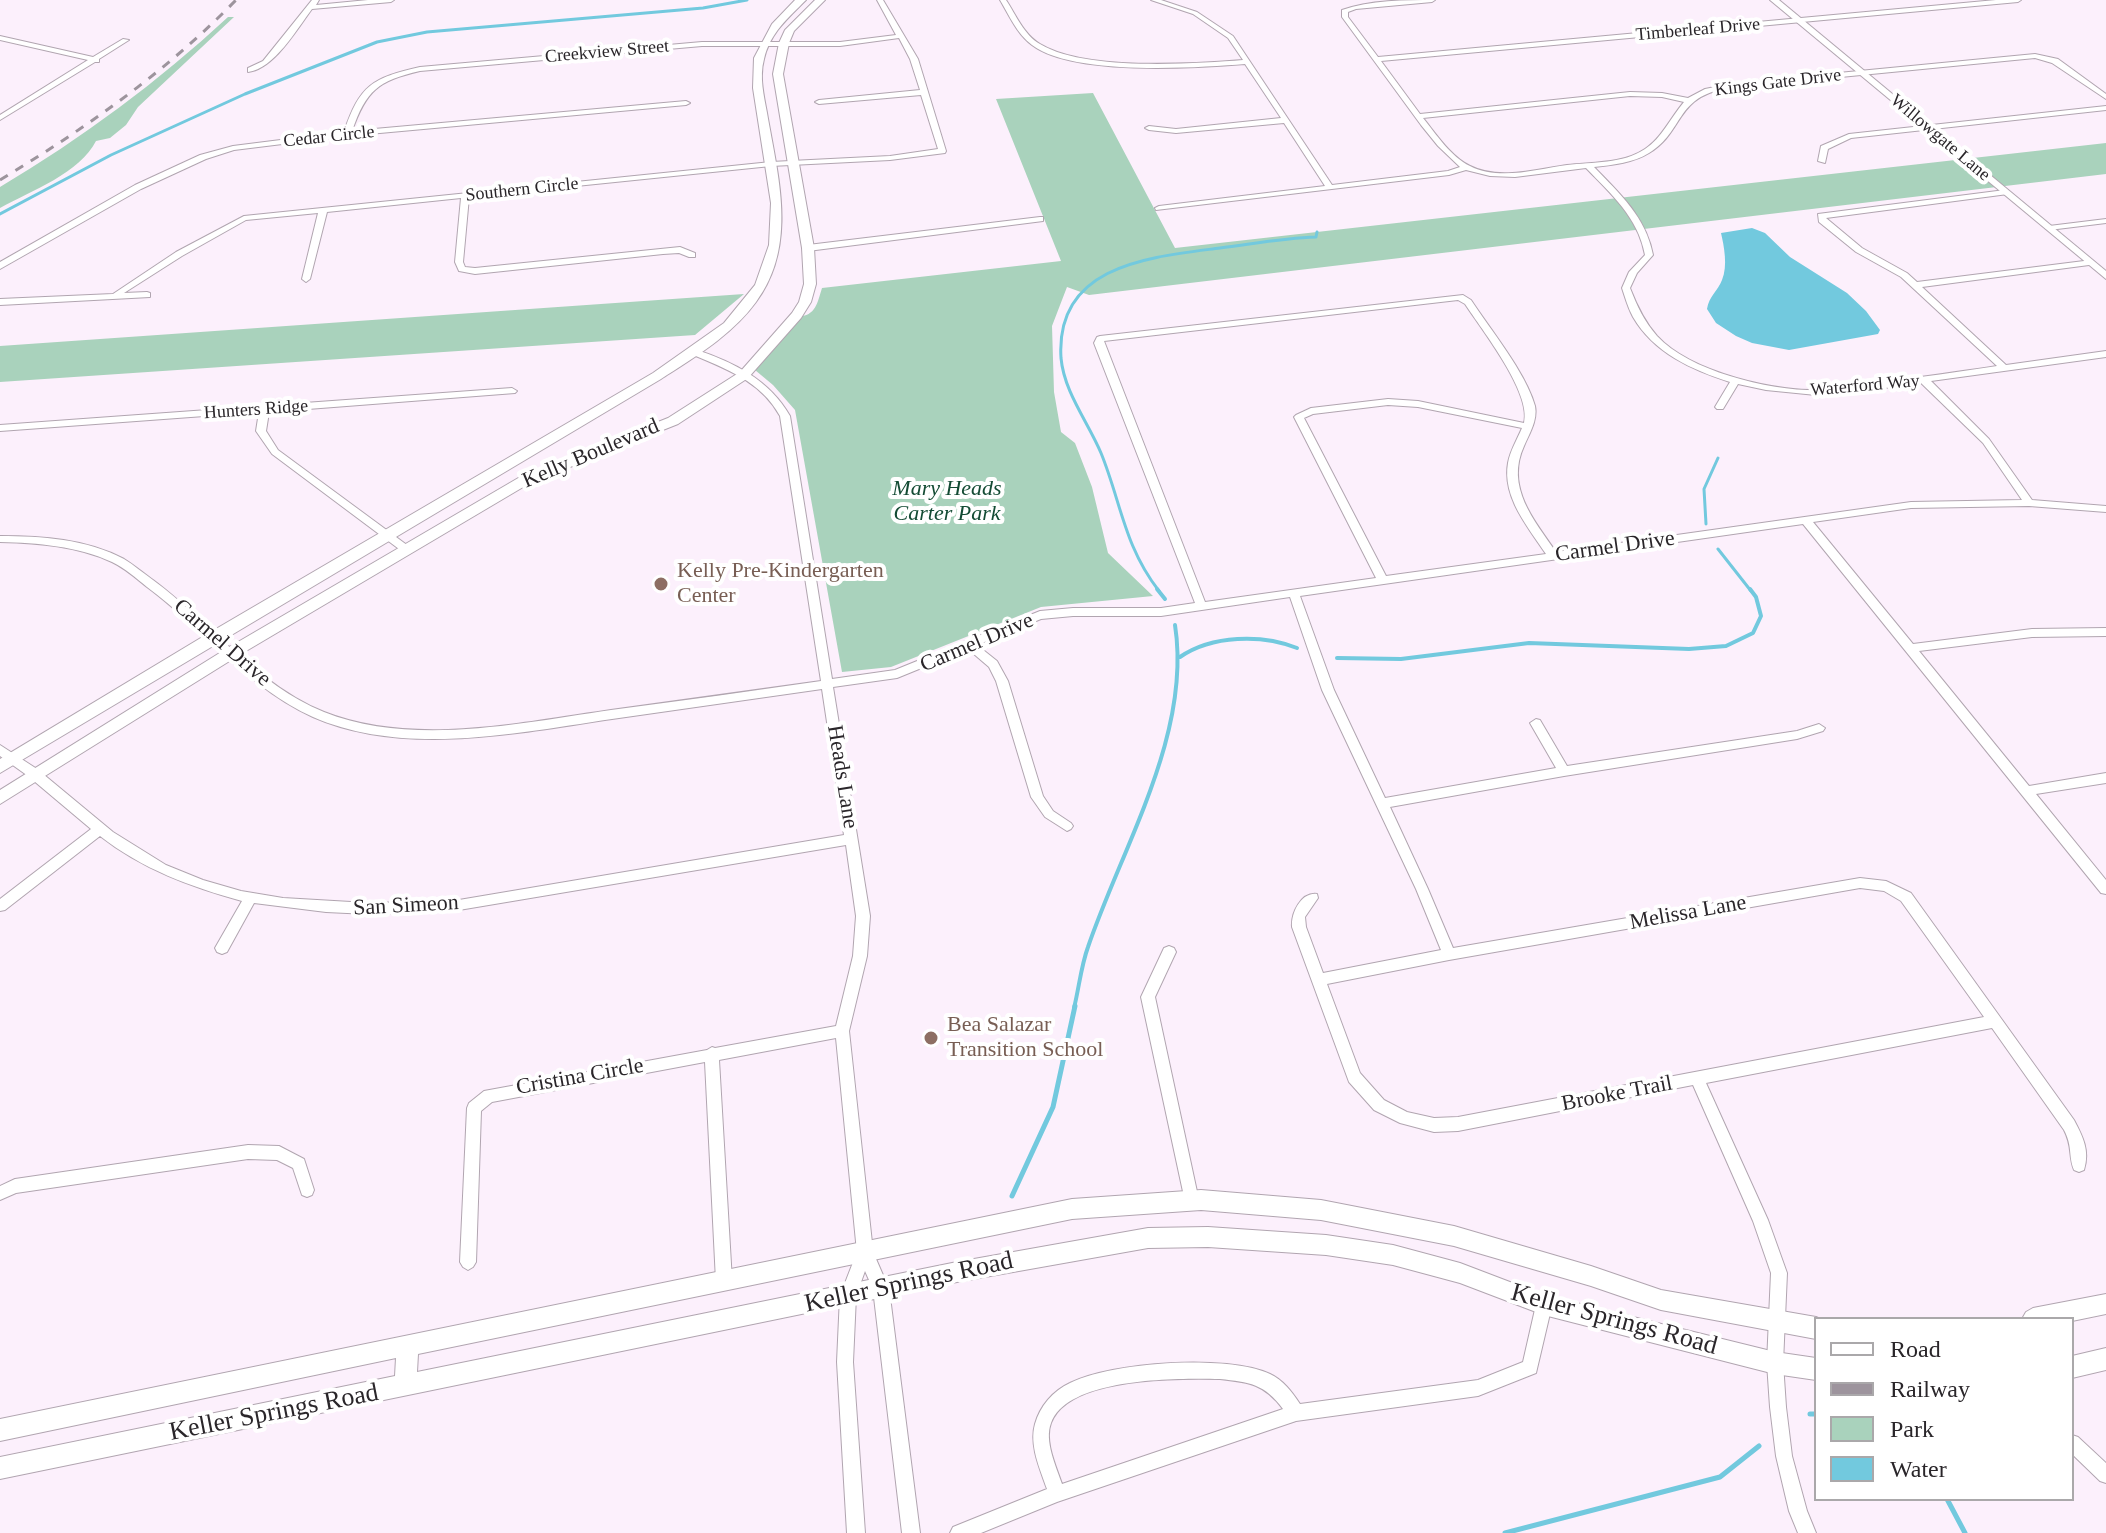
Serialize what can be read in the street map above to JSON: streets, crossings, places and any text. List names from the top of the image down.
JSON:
{
  "streets": {
    "main road": ["Kelly Boulevard", "Keller Springs Road"],
    "street": [
      "Timberleaf Drive",
      "Creekview Street",
      "Kings Gate Drive",
      "Cedar Circle",
      "Willowgate Lane",
      "Southern Circle",
      "Waterford Way",
      "Hunters Ridge",
      "Carmel Drive",
      "Heads Lane",
      "San Simeon",
      "Melissa Lane",
      "Cristina Circle",
      "Brooke Trail"
    ]
  },
  "crossings": [
    ["Timberleaf Drive", "Willowgate Lane"],
    ["Creekview Street", "Cedar Circle"],
    ["Creekview Street", "Kelly Boulevard"],
    ["Kings Gate Drive", "Willowgate Lane"],
    ["Kings Gate Drive", "Waterford Way"],
    ["Southern Circle", "Kelly Boulevard"],
    ["Kelly Boulevard", "Carmel Drive"],
    ["Kelly Boulevard", "Heads Lane"],
    ["Kelly Boulevard", "San Simeon"],
    ["Carmel Drive", "Heads Lane"],
    ["Heads Lane", "San Simeon"],
    ["Heads Lane", "Cristina Circle"],
    ["Heads Lane", "Keller Springs Road"],
    ["Melissa Lane", "Brooke Trail"]
  ],
  "parks": ["Mary Heads Carter Park"],
  "places": ["Kelly Pre-Kindergarten Center", "Bea Salazar Transition School"],
  "legend": [
    "Road",
    "Railway",
    "Park",
    "Water"
  ]
}
